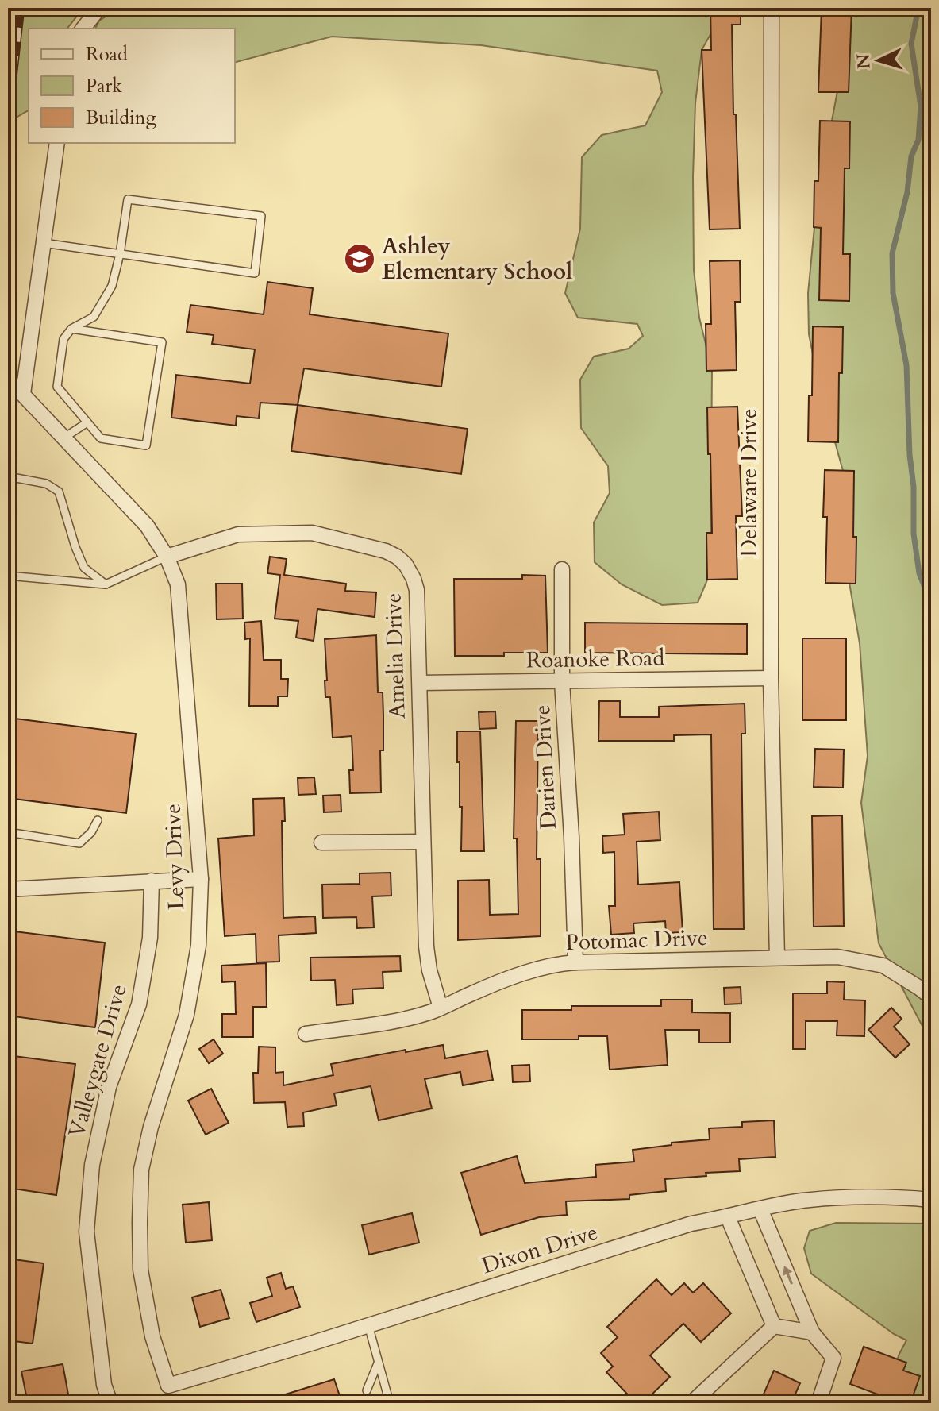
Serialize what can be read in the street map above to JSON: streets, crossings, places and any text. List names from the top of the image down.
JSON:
{
  "streets": {
    "street": [
      "Delaware Drive",
      "Amelia Drive",
      "Roanoke Road",
      "Darien Drive",
      "Levy Drive",
      "Potomac Drive",
      "Valleygate Drive",
      "Dixon Drive"
    ]
  },
  "crossings": [
    ["Delaware Drive", "Roanoke Road"],
    ["Delaware Drive", "Potomac Drive"],
    ["Amelia Drive", "Roanoke Road"],
    ["Amelia Drive", "Levy Drive"],
    ["Amelia Drive", "Potomac Drive"],
    ["Roanoke Road", "Darien Drive"],
    ["Darien Drive", "Potomac Drive"],
    ["Levy Drive", "Dixon Drive"]
  ],
  "places": {
    "school or university": ["Ashley Elementary School"]
  },
  "legend": ["Road", "Park", "Building"],
  "north": "left"
}
